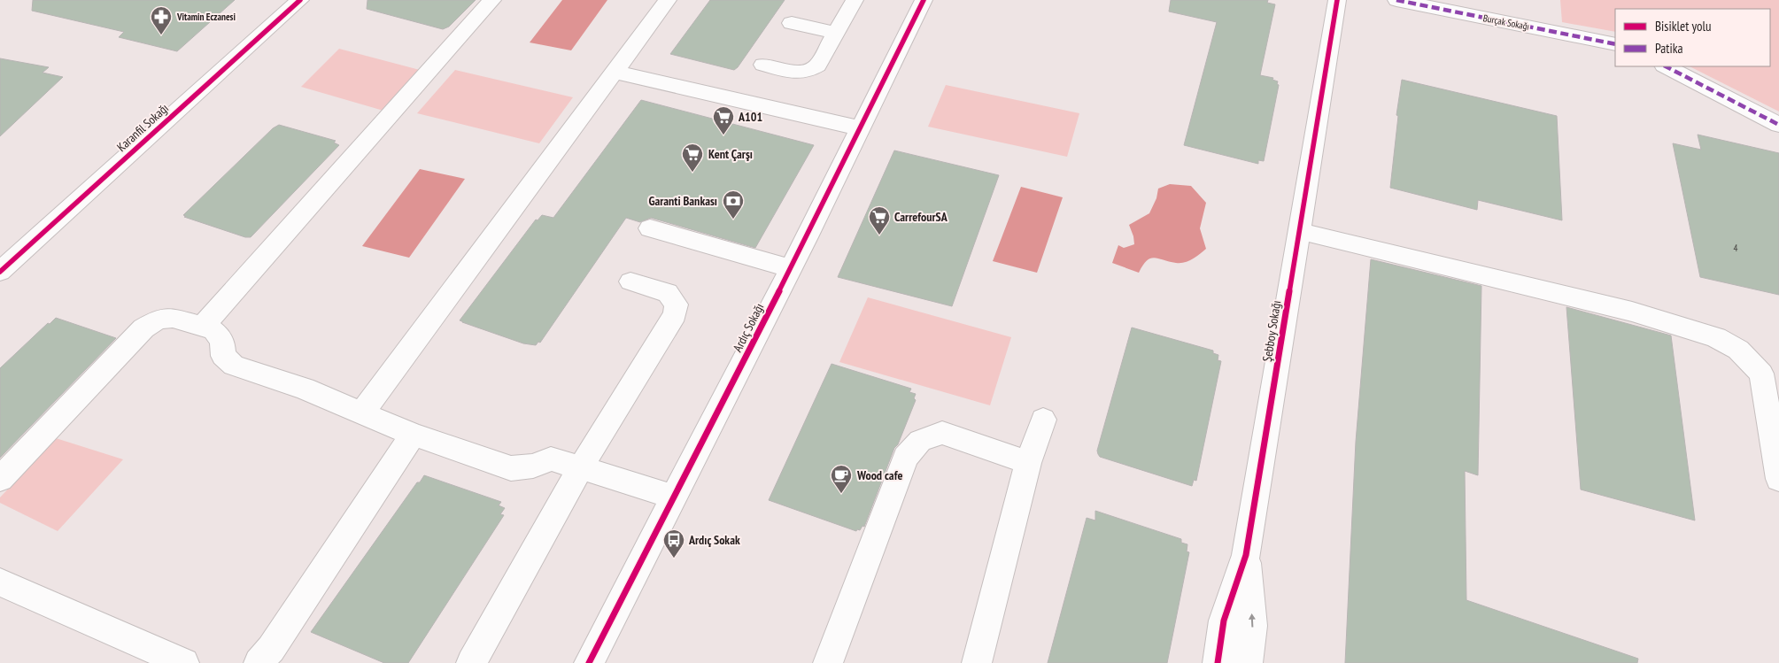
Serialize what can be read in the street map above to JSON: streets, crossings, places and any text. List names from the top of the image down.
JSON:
{
  "streets": {
    "street": [
      "Burçak Sokağı",
      "Karanfil Sokağı",
      "Ardıç Sokağı",
      "Şebboy Sokağı"
    ]
  },
  "places": {
    "pharmacy": ["Vitamin Eczanesi"],
    "supermarket": ["A101", "Kent Çarşı", "CarrefourSA"],
    "bank": ["Garanti Bankası"],
    "cafe": ["Wood cafe"],
    "bus stop": ["Ardıç Sokak"]
  },
  "house_numbers": ["4"],
  "legend": ["Bisiklet yolu", "Patika"]
}
